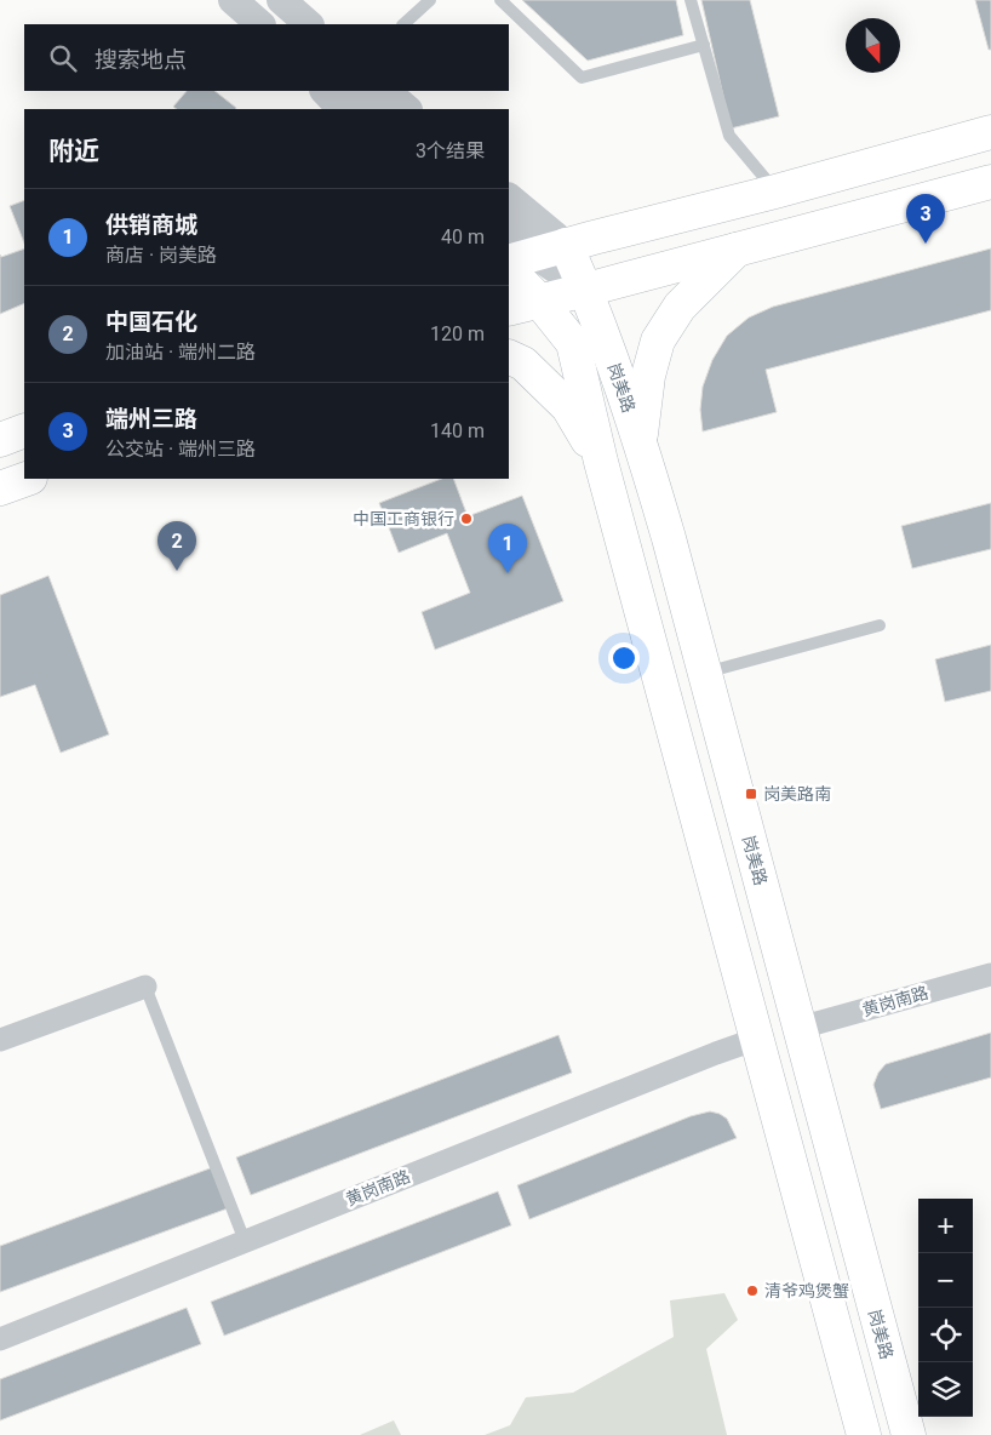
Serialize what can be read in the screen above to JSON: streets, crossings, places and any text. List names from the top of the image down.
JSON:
{
  "streets": {
    "main road": ["岗美路"],
    "street": ["黄岗南路"]
  },
  "crossings": [
    ["岗美路", "黄岗南路"]
  ],
  "places": {
    "other": ["中国工商银行", "清爷鸡煲蟹"],
    "transit": ["岗美路南"]
  },
  "north": "bottom",
  "page": {
    "search": "搜索地点",
    "heading": ["附近", "3个结果"],
    "list": [
      {
        "mark": "1",
        "name": "供销商城",
        "note": "商店 · 岗美路",
        "value": "40 m"
      },
      {
        "mark": "2",
        "name": "中国石化",
        "note": "加油站 · 端州二路",
        "value": "120 m"
      },
      {
        "mark": "3",
        "name": "端州三路",
        "note": "公交站 · 端州三路",
        "value": "140 m"
      }
    ],
    "pins": ["3", "2", "1"],
    "map_buttons": ["+", "−"]
  }
}
